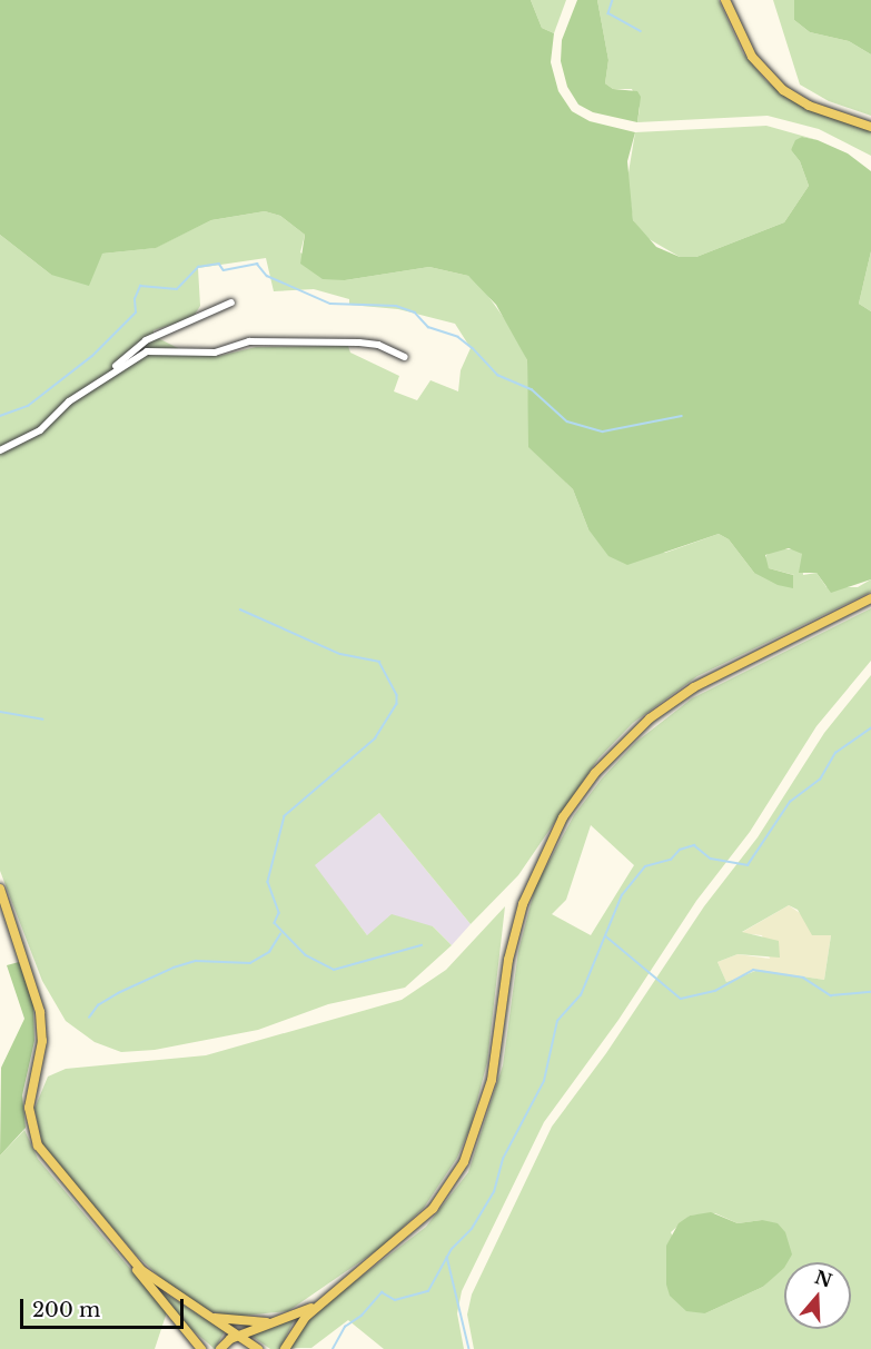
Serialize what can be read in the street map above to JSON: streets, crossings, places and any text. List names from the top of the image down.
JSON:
{
  "scale_bar": "200 m",
  "north": "top"
}
